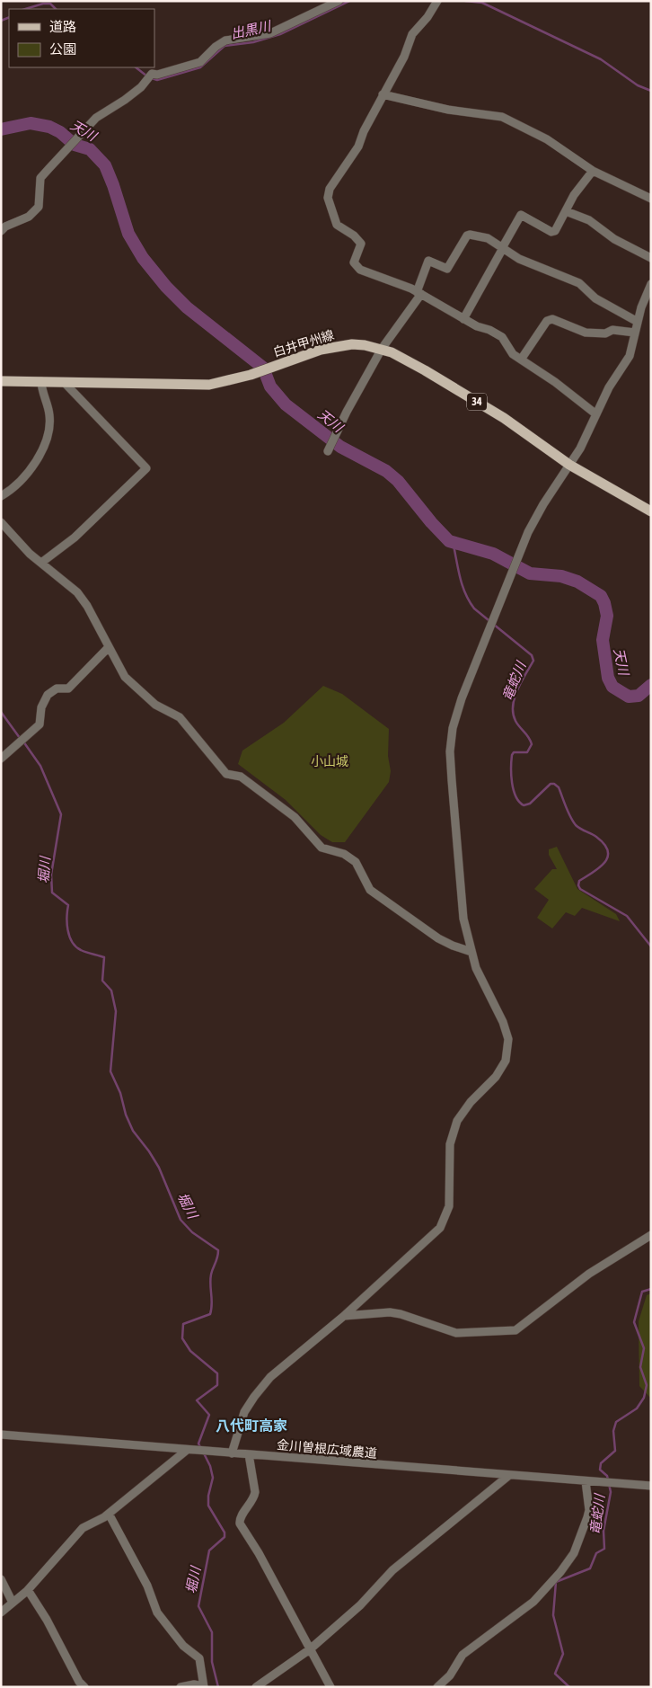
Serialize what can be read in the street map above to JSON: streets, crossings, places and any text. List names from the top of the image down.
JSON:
{
  "streets": {
    "main road": ["白井甲州線", "34"],
    "street": ["金川曽根広域農道"]
  },
  "districts": ["八代町高家"],
  "water": [
    "出黒川",
    "天川",
    "竜蛇川",
    "堀川"
  ],
  "parks": ["小山城"],
  "legend": ["道路", "公園"]
}
